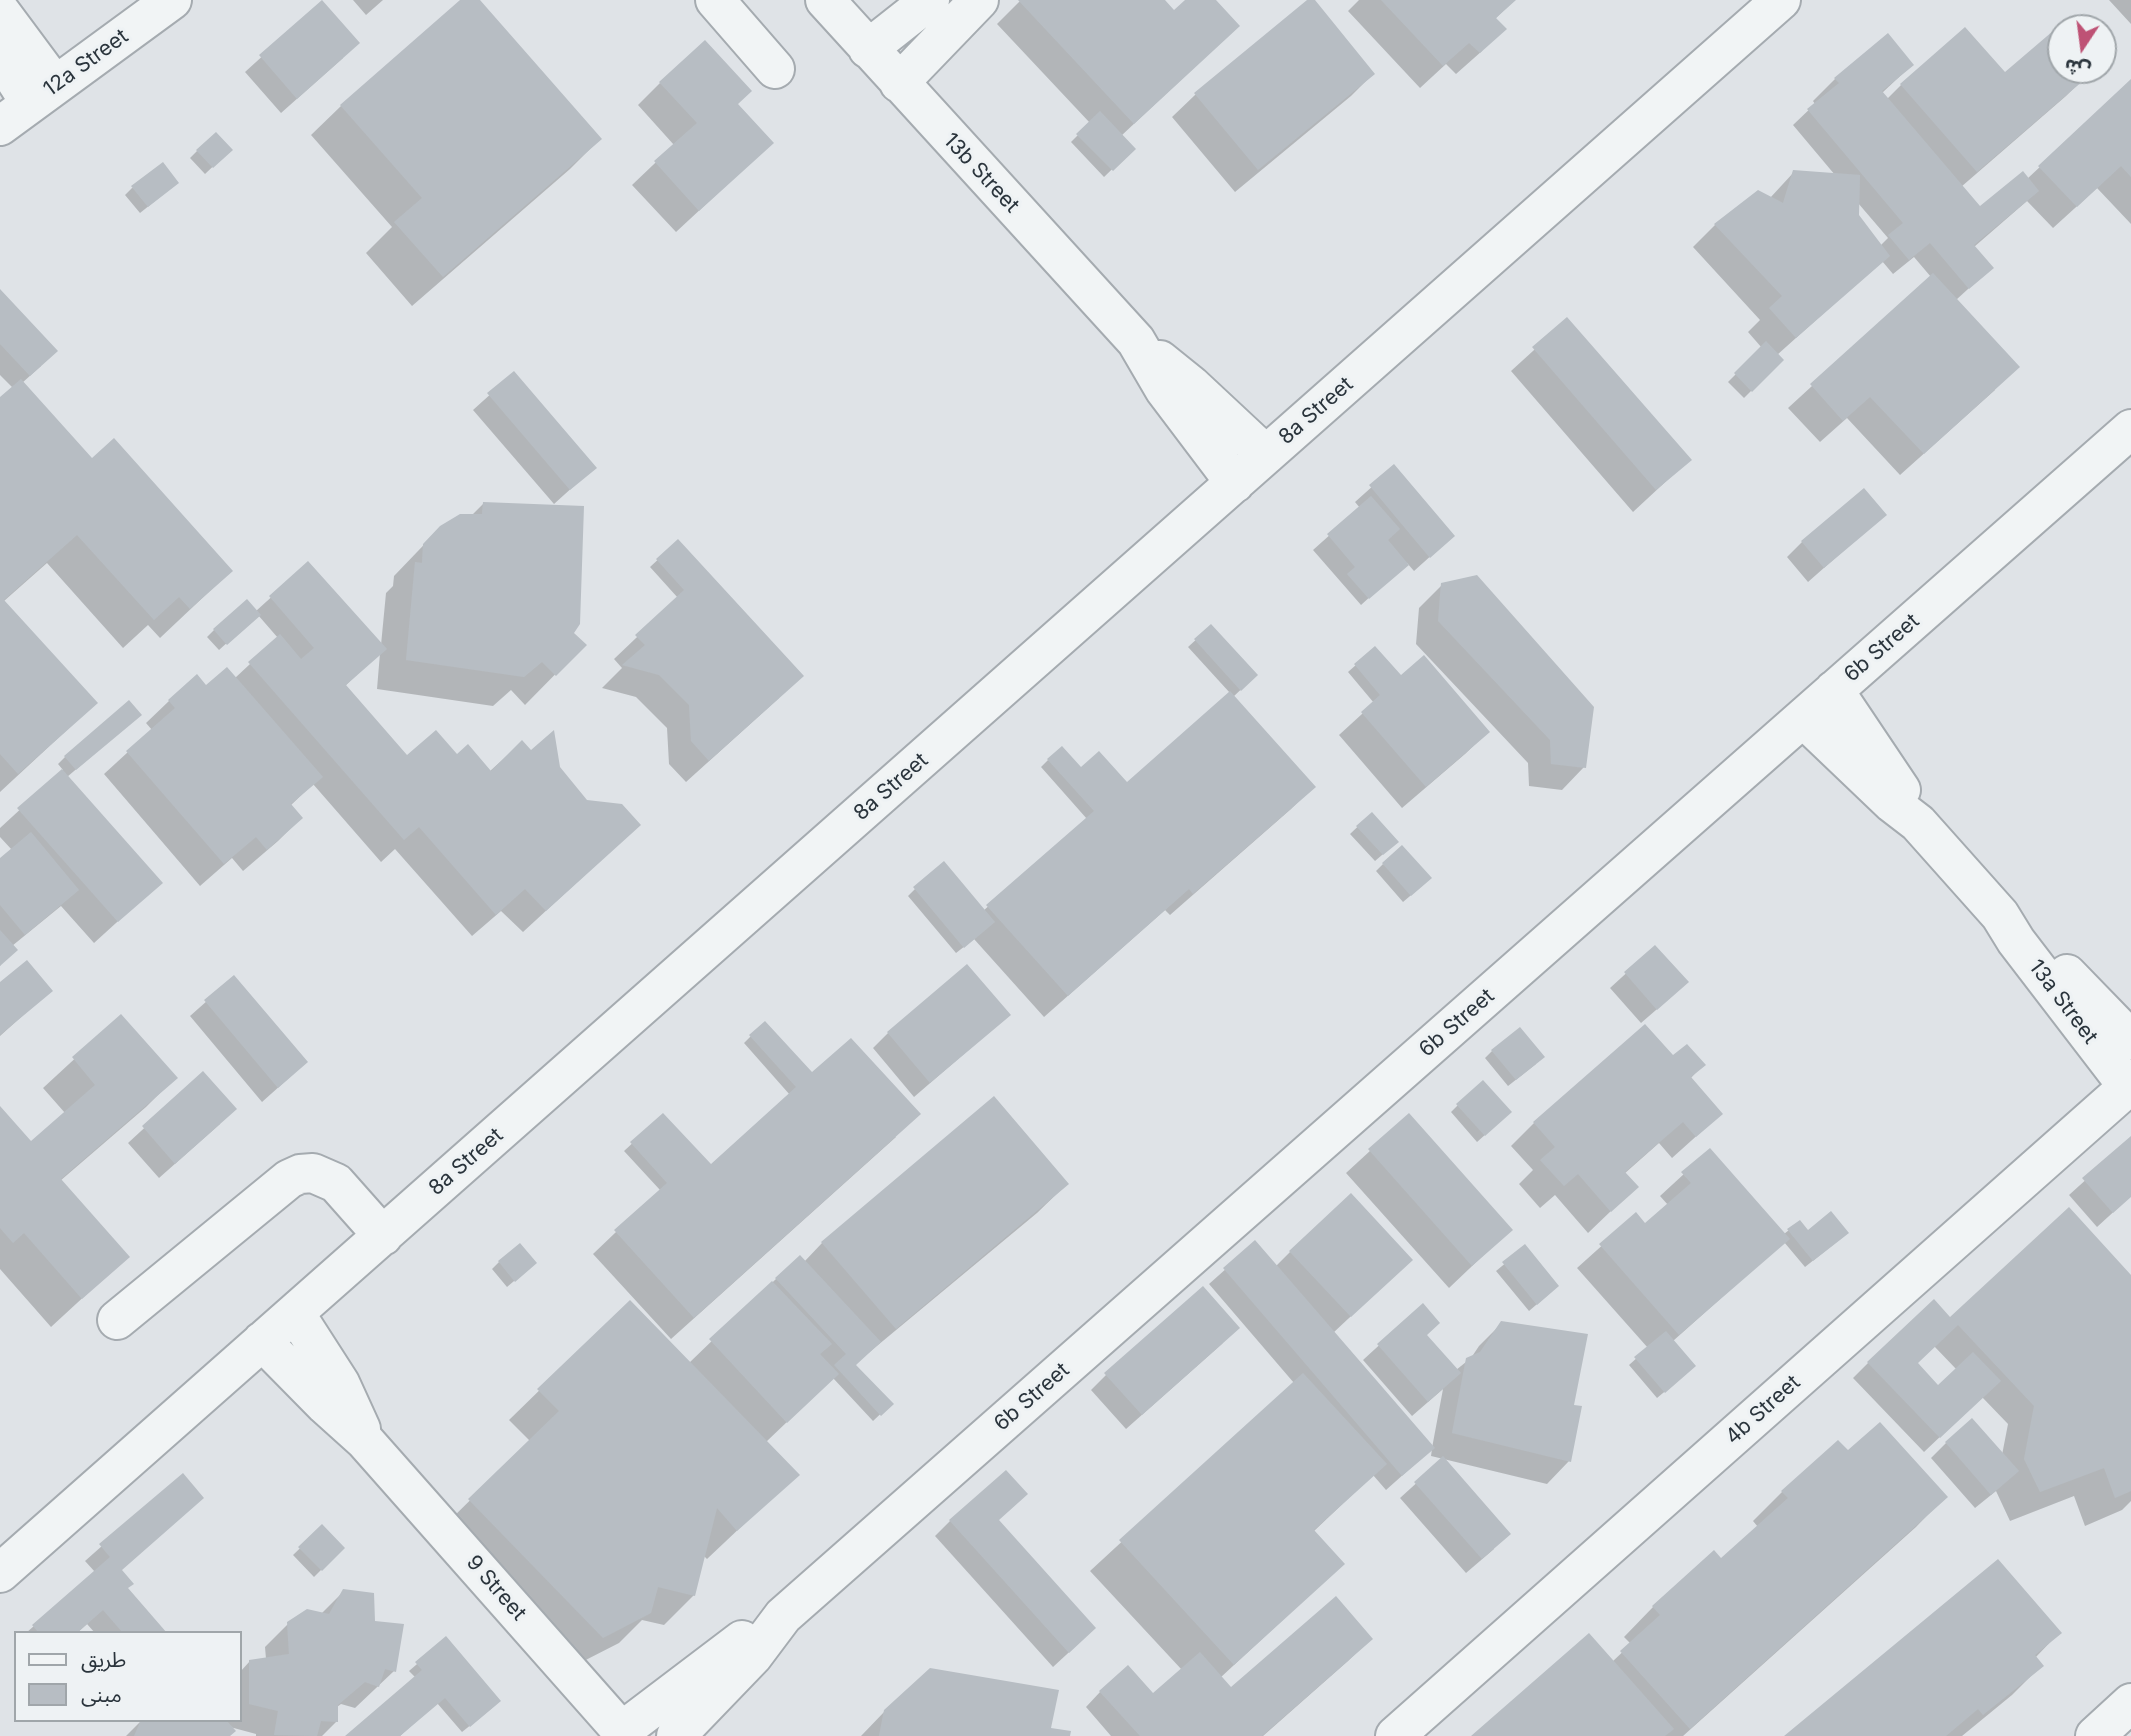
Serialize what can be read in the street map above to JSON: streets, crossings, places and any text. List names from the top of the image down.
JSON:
{
  "streets": {
    "street": [
      "12a Street",
      "13b Street",
      "8a Street",
      "6b Street",
      "13a Street",
      "4b Street",
      "9 Street"
    ]
  },
  "crossings": [
    ["13b Street", "8a Street"],
    ["8a Street", "9 Street"],
    ["6b Street", "13a Street"],
    ["6b Street", "9 Street"],
    ["13a Street", "4b Street"]
  ],
  "legend": ["طريق", "مبنى"],
  "north": "bottom"
}
